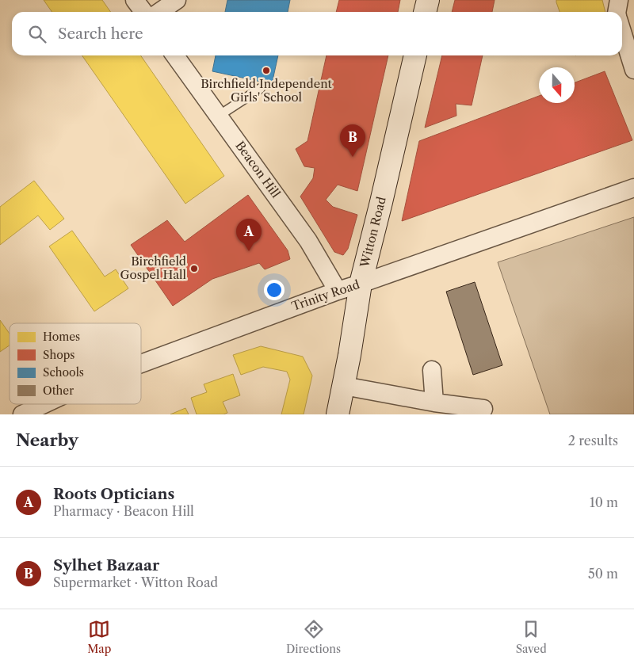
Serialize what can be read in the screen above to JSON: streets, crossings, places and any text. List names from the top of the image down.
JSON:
{
  "streets": {
    "main road": ["Witton Road"],
    "street": ["Beacon Hill", "Trinity Road"]
  },
  "crossings": [
    ["Beacon Hill", "Trinity Road"],
    ["Witton Road", "Trinity Road"]
  ],
  "places": ["Birchfield Independent Girls' School", "Birchfield Gospel Hall"],
  "legend": [
    "Homes",
    "Shops",
    "Schools",
    "Other"
  ],
  "north": "bottom",
  "page": {
    "search": "Search here",
    "pins": ["B", "A"],
    "heading": ["Nearby", "2 results"],
    "list": [
      {
        "mark": "A",
        "name": "Roots Opticians",
        "note": "Pharmacy · Beacon Hill",
        "value": "10 m"
      },
      {
        "mark": "B",
        "name": "Sylhet Bazaar",
        "note": "Supermarket · Witton Road",
        "value": "50 m"
      }
    ],
    "nav": ["Map", "Directions", "Saved"]
  }
}
